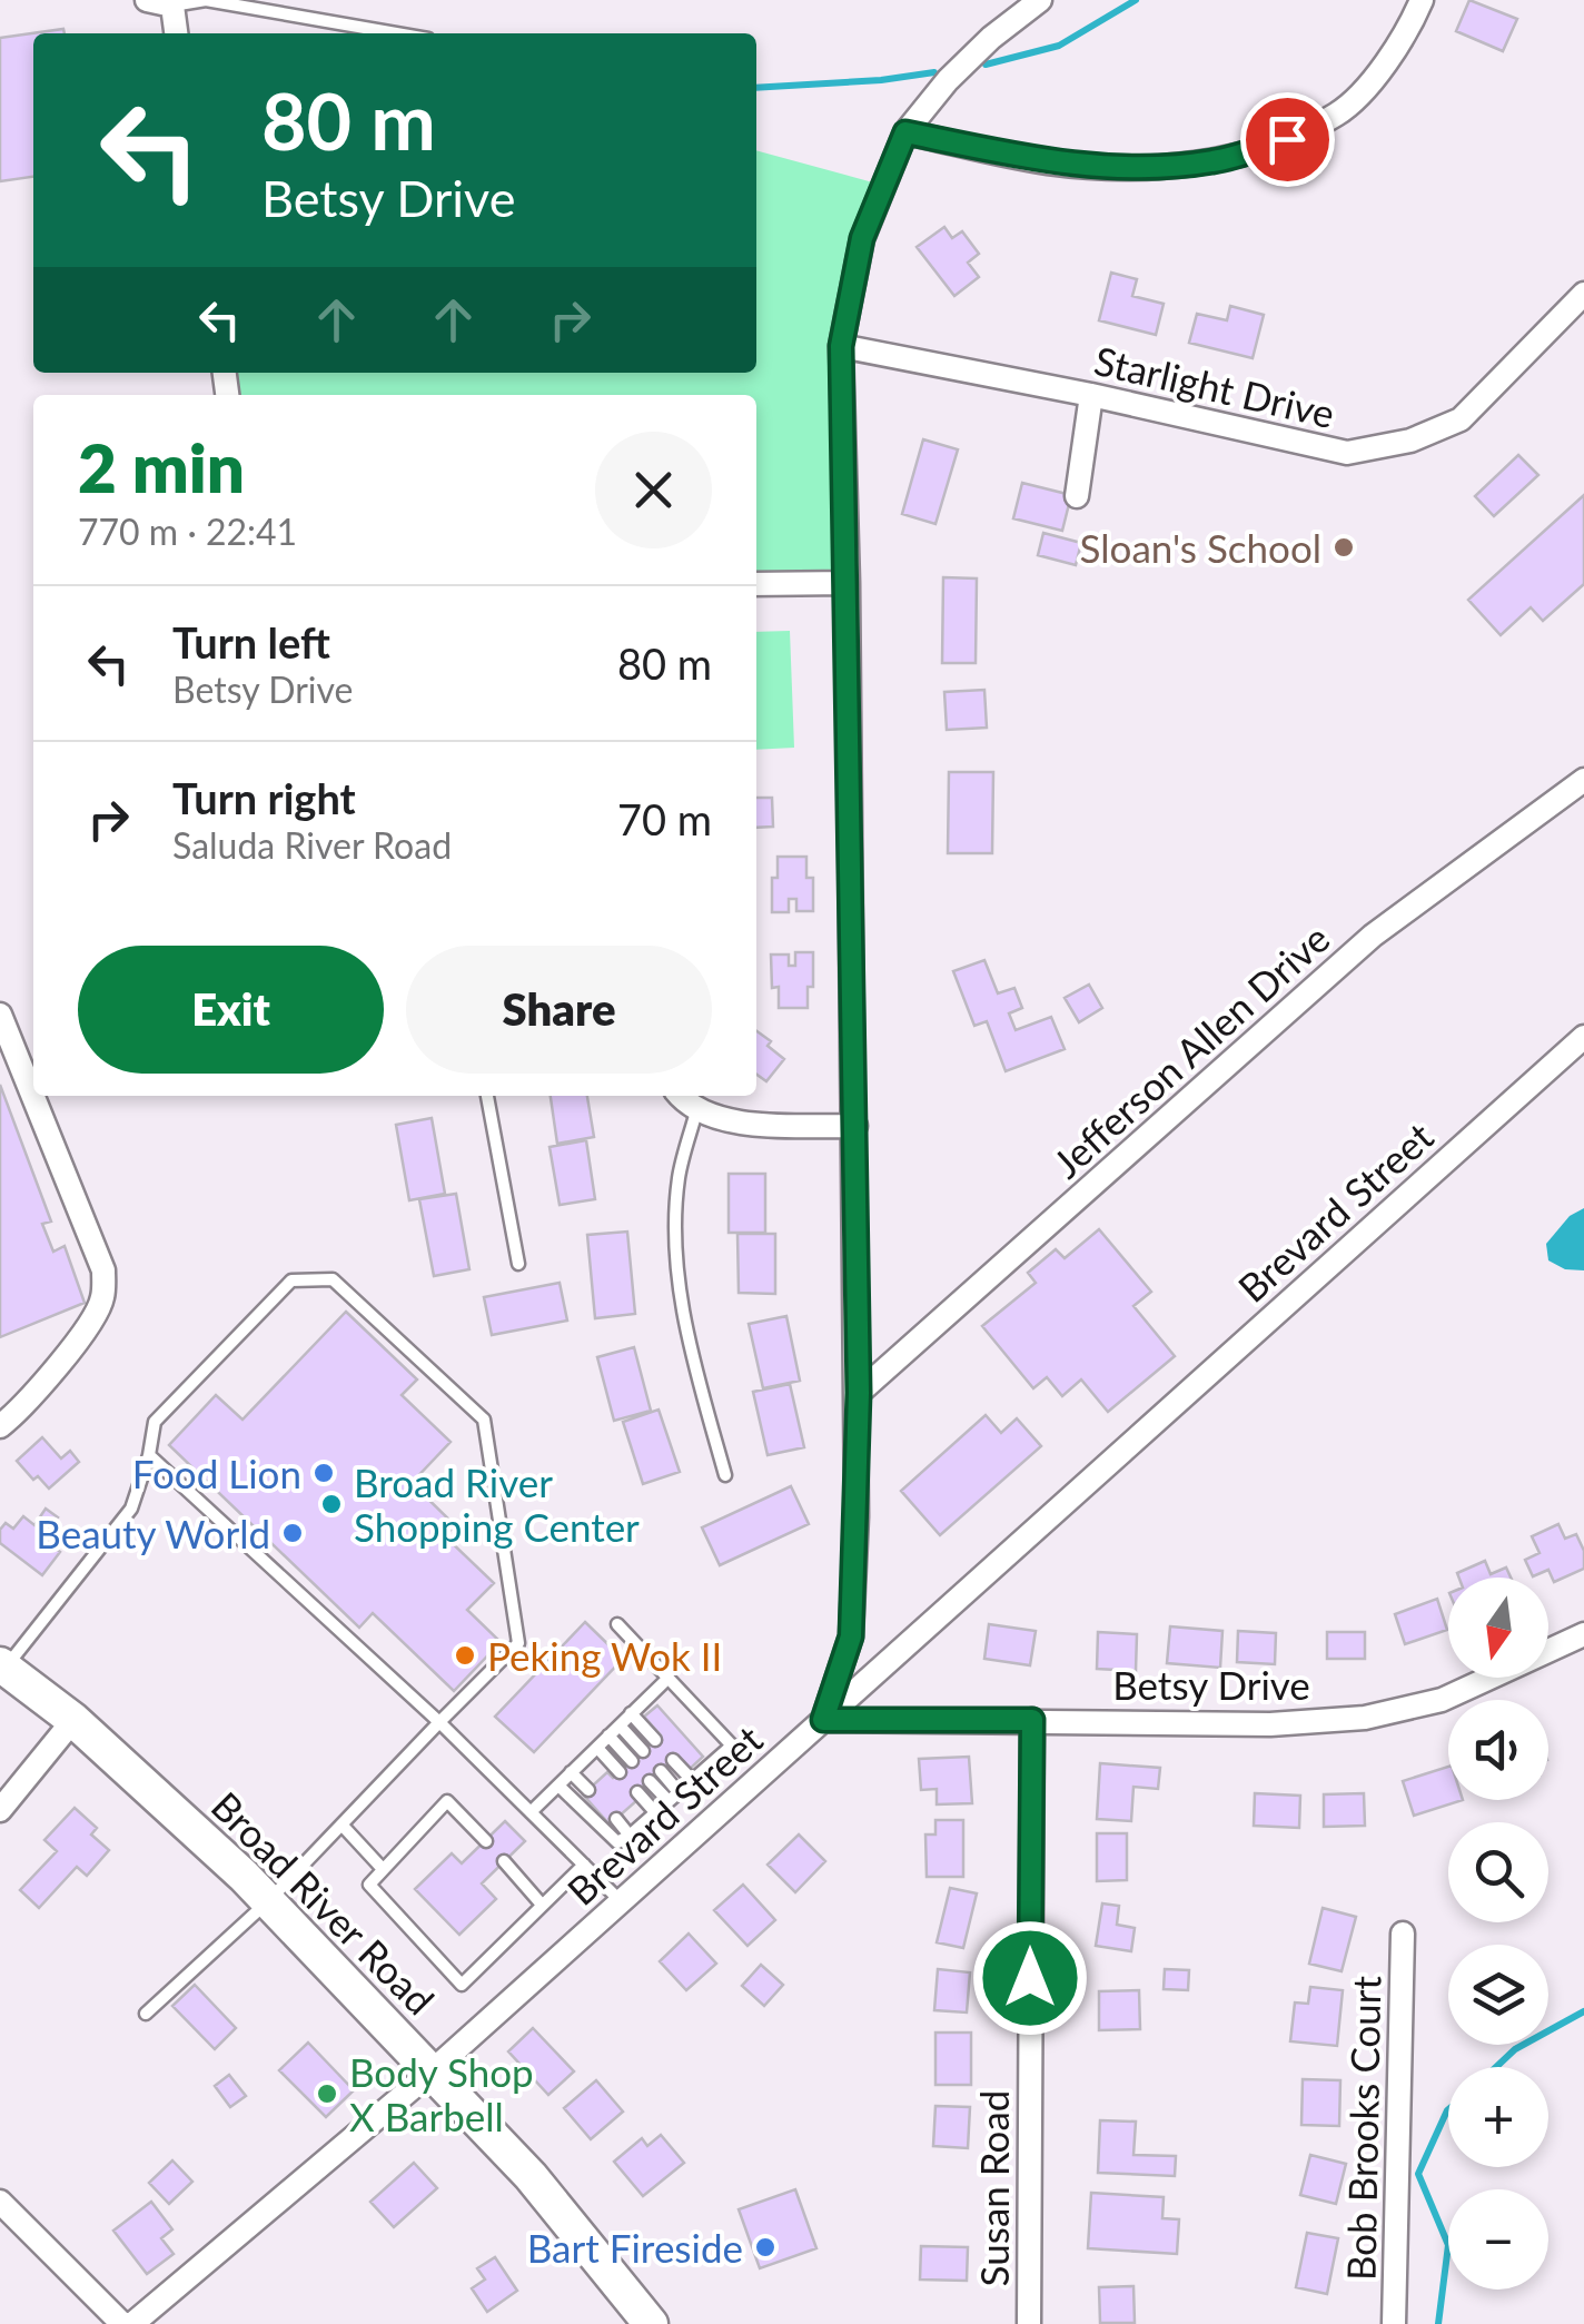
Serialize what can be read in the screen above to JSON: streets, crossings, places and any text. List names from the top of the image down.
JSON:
{
  "streets": {
    "main road": ["Broad River Road"],
    "street": [
      "Starlight Drive",
      "Jefferson Allen Drive",
      "Brevard Street",
      "Betsy Drive",
      "Bob Brooks Court",
      "Susan Road"
    ]
  },
  "crossings": [
    ["Brevard Street", "Betsy Drive"],
    ["Brevard Street", "Broad River Road"],
    ["Betsy Drive", "Susan Road"]
  ],
  "places": [
    "Sloan's School",
    "Food Lion",
    "Broad River Shopping Center",
    "Beauty World",
    "Peking Wok II",
    "Body Shop X Barbell",
    "Bart Fireside"
  ],
  "north": "bottom",
  "page": {
    "turn": ["80 m", "Betsy Drive"],
    "heading": ["2 min", "770 m · 22:41"],
    "list": [
      {
        "name": "Turn left",
        "note": "Betsy Drive",
        "value": "80 m"
      },
      {
        "name": "Turn right",
        "note": "Saluda River Road",
        "value": "70 m"
      }
    ],
    "buttons": ["Exit", "Share"],
    "map_buttons": ["+", "−"]
  }
}
